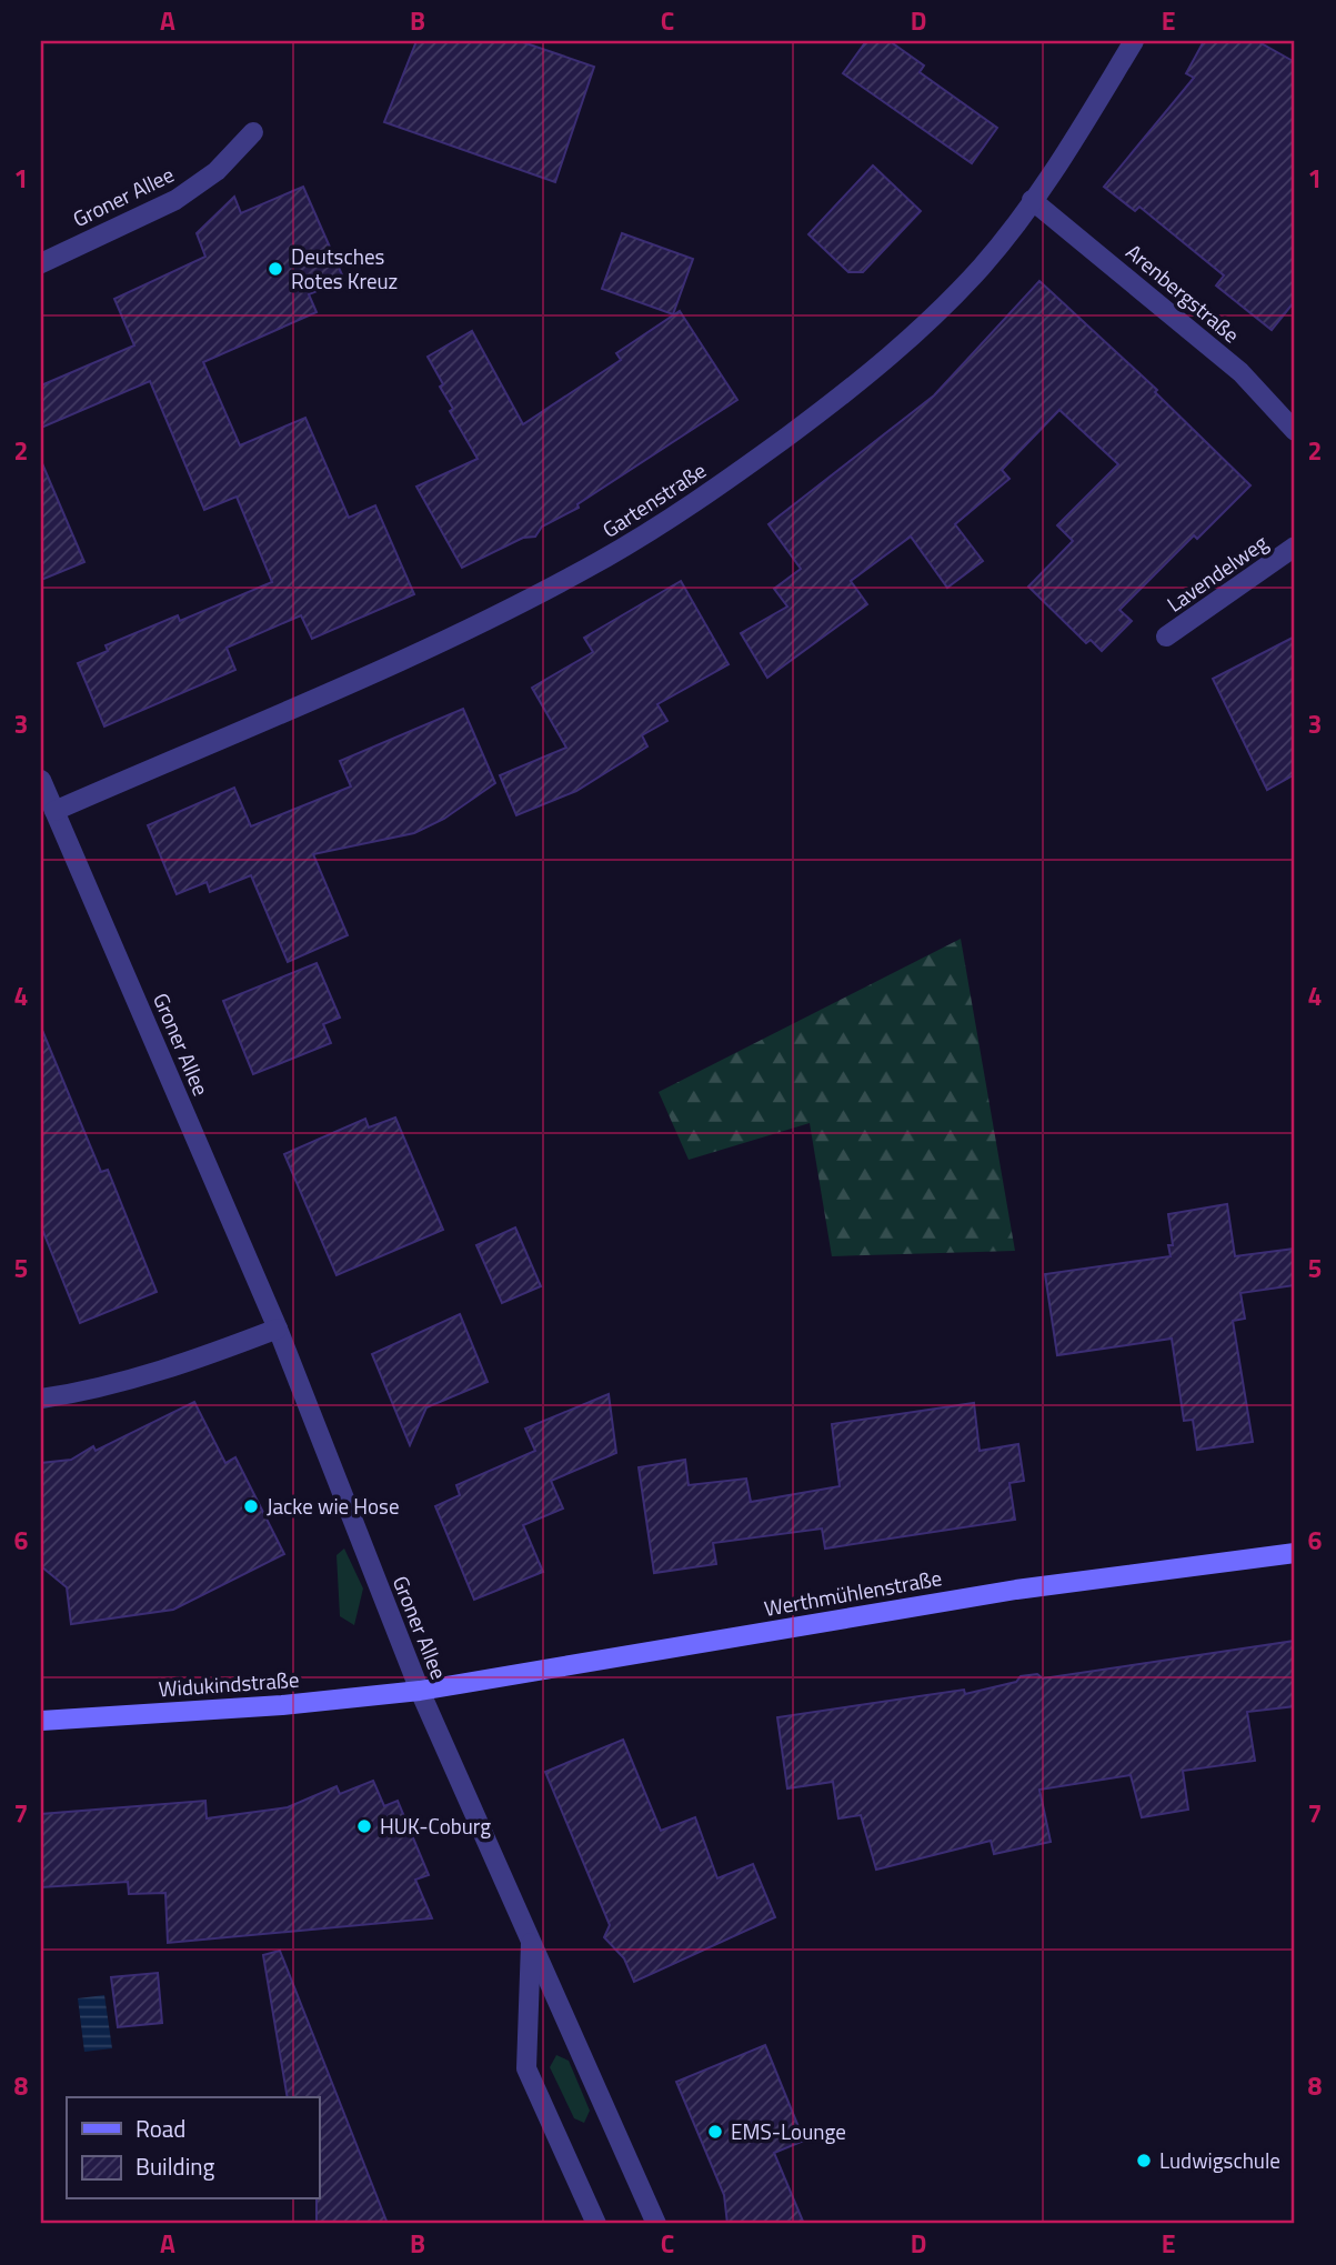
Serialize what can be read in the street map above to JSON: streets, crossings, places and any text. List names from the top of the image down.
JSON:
{
  "streets": {
    "main road": ["Werthmühlenstraße", "Widukindstraße"],
    "street": [
      "Groner Allee",
      "Arenbergstraße",
      "Gartenstraße",
      "Lavendelweg"
    ]
  },
  "crossings": [
    ["Groner Allee", "Gartenstraße"],
    ["Groner Allee", "Werthmühlenstraße"],
    ["Groner Allee", "Widukindstraße"],
    ["Arenbergstraße", "Gartenstraße"],
    ["Werthmühlenstraße", "Widukindstraße"]
  ],
  "places": [
    "Deutsches Rotes Kreuz",
    "Jacke wie Hose",
    "HUK-Coburg",
    "EMS-Lounge",
    "Ludwigschule"
  ],
  "legend": ["Road", "Building"],
  "grid": {
    "columns": [
      "A",
      "B",
      "C",
      "D",
      "E"
    ],
    "rows": [
      "1",
      "2",
      "3",
      "4",
      "5",
      "6",
      "7",
      "8"
    ]
  }
}
